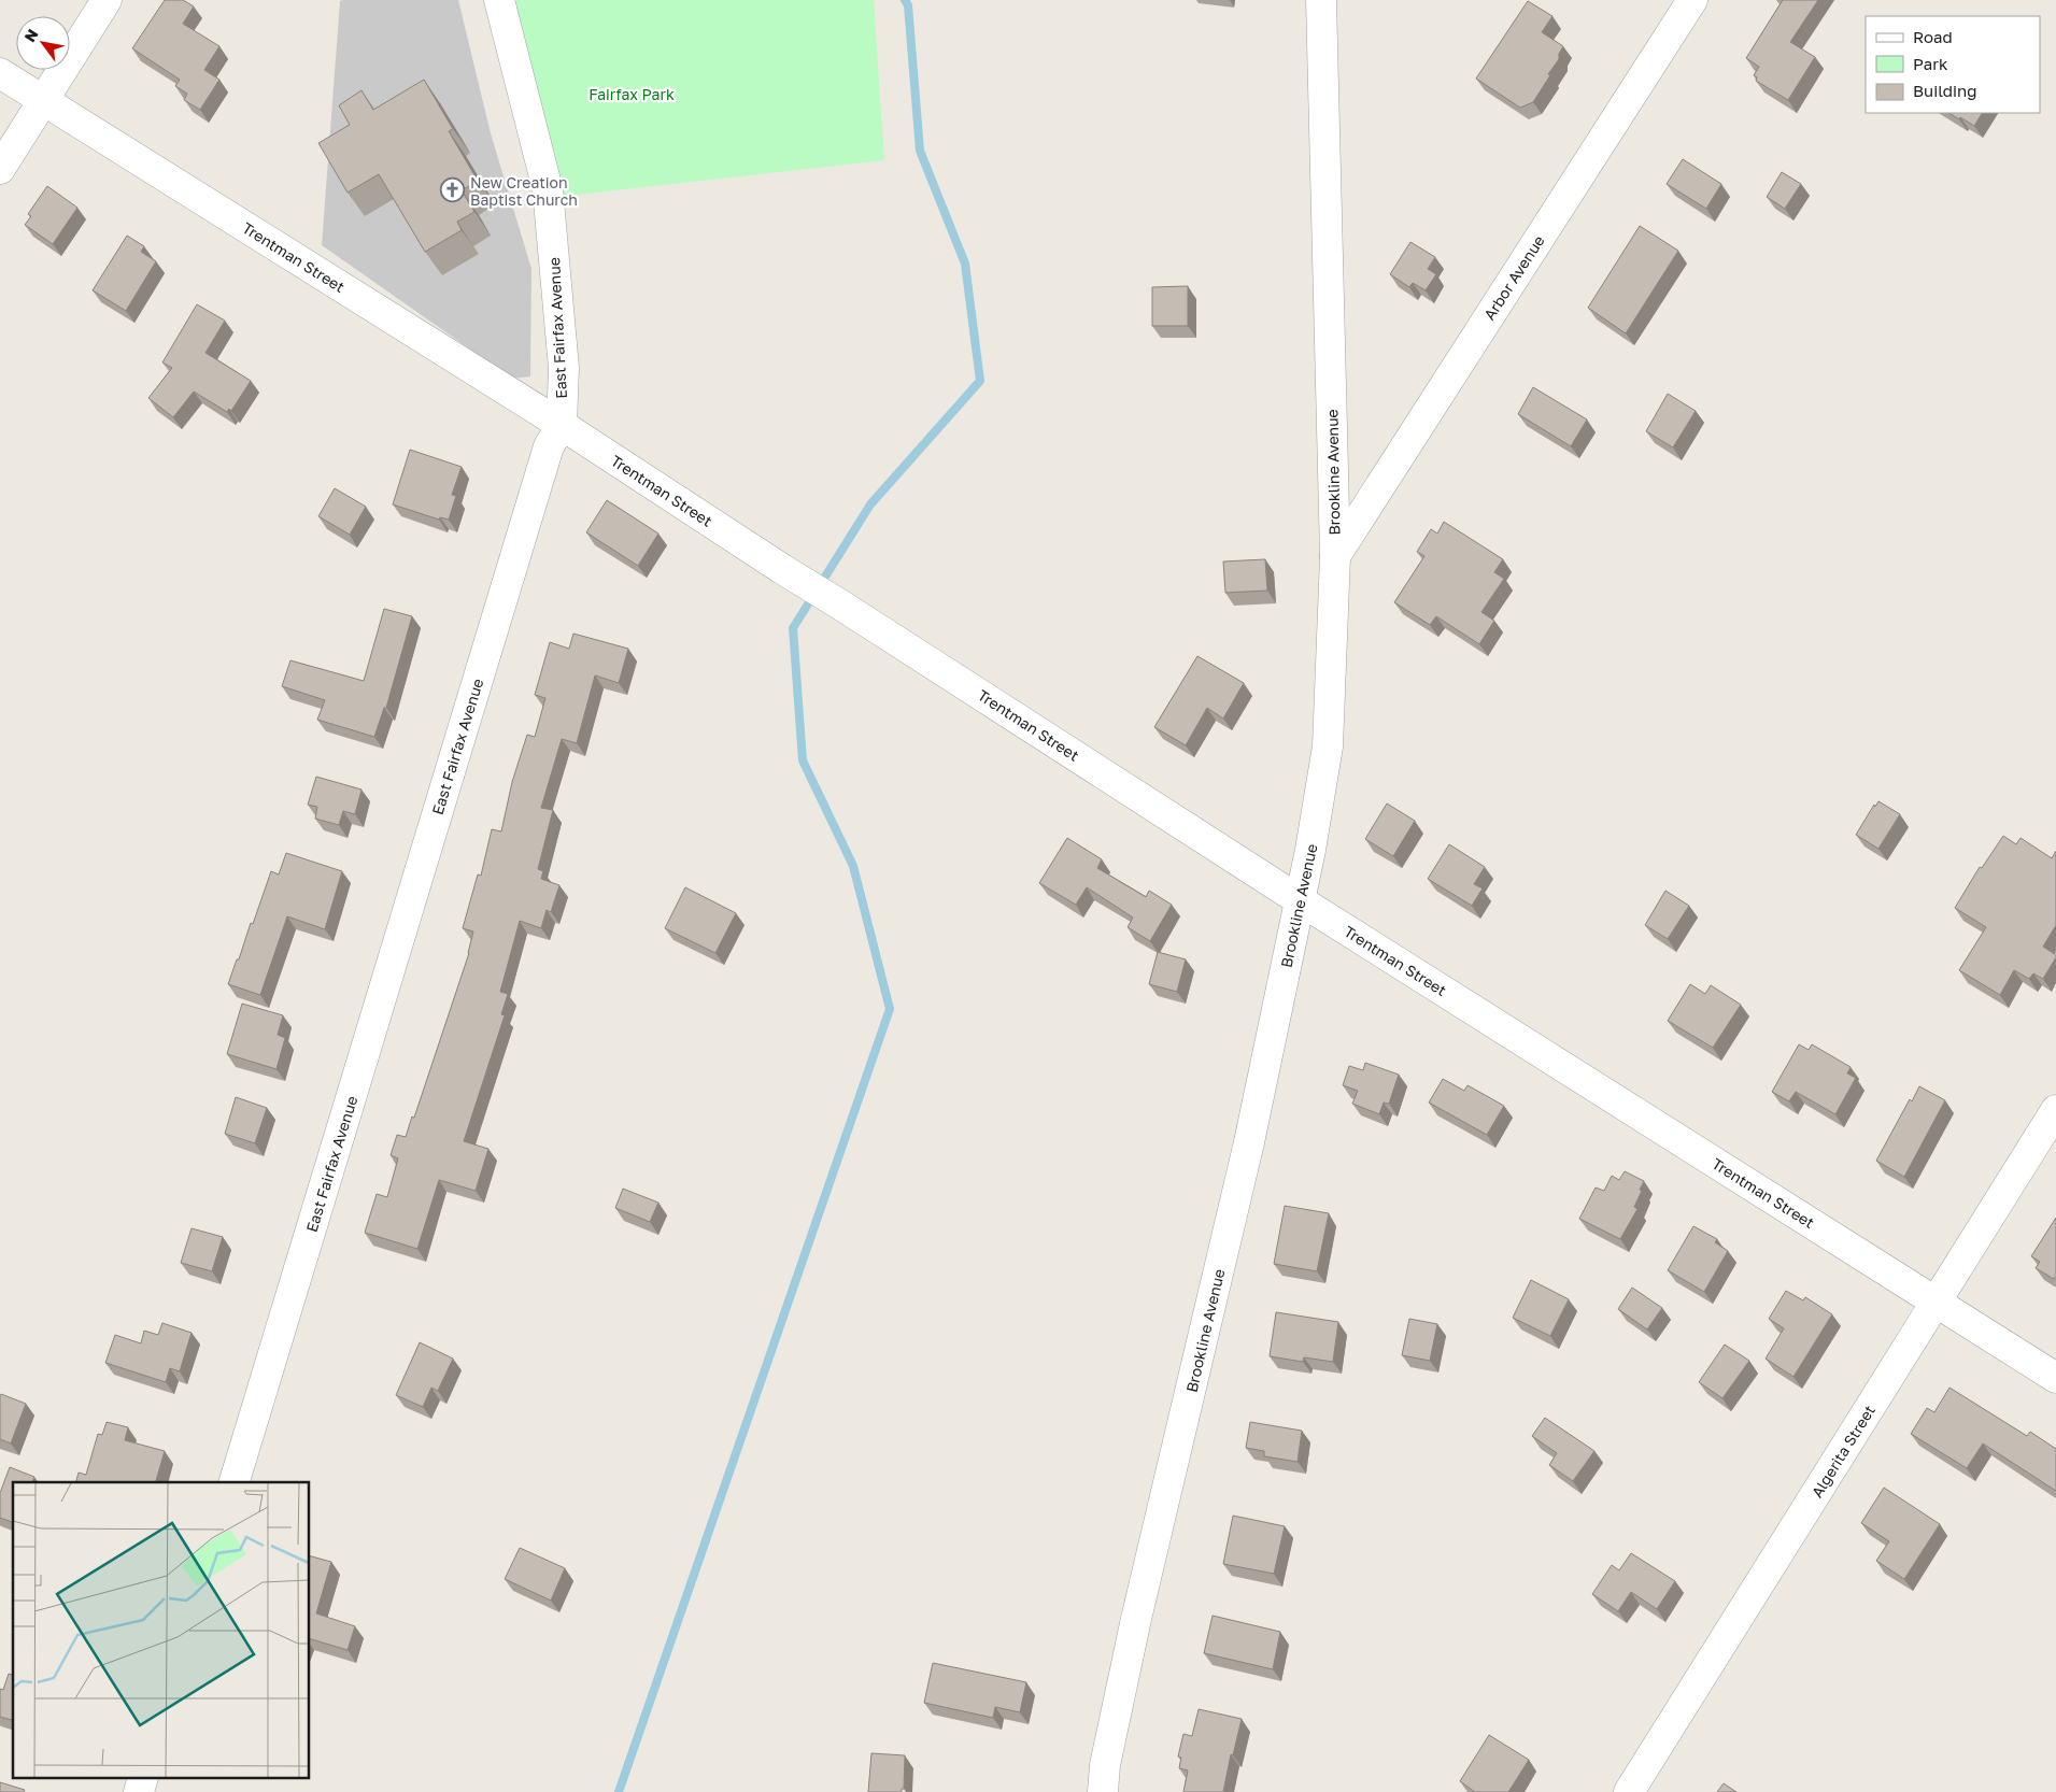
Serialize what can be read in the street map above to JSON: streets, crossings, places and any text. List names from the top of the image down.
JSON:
{
  "streets": {
    "street": [
      "Trentman Street",
      "Arbor Avenue",
      "East Fairfax Avenue",
      "Brookline Avenue",
      "Algerita Street"
    ]
  },
  "crossings": [
    ["Trentman Street", "East Fairfax Avenue"],
    ["Trentman Street", "Brookline Avenue"],
    ["Trentman Street", "Algerita Street"],
    ["Arbor Avenue", "Brookline Avenue"]
  ],
  "parks": ["Fairfax Park"],
  "places": {
    "church": ["New Creation Baptist Church"]
  },
  "legend": ["Road", "Park", "Building"],
  "north": "top left"
}
